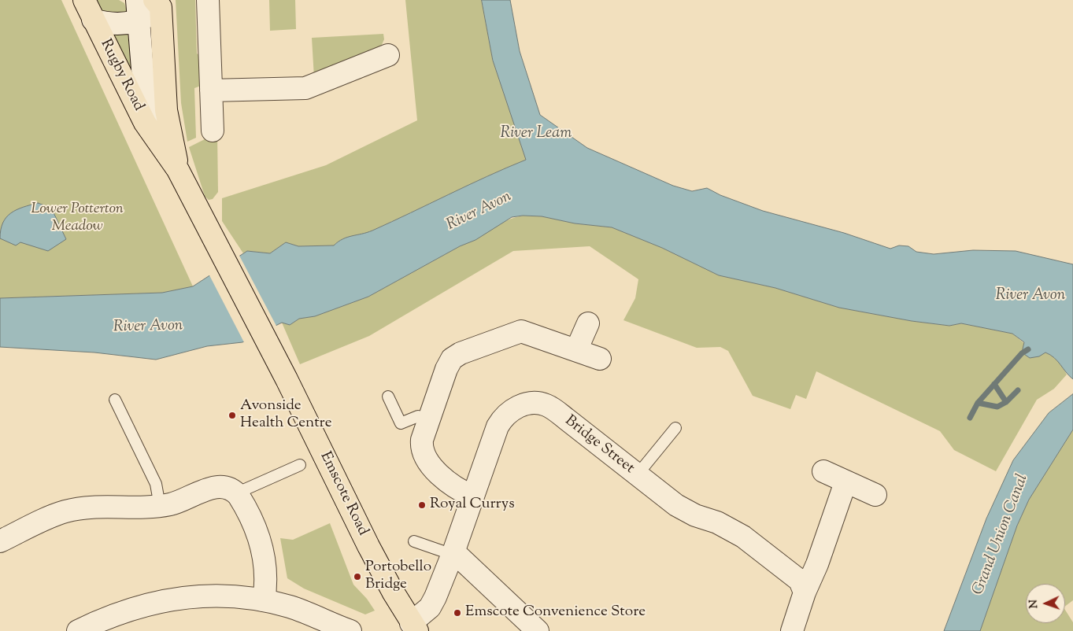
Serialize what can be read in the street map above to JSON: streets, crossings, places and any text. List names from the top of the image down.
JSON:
{
  "streets": {
    "main road": ["Rugby Road", "Emscote Road"],
    "street": ["Bridge Street"]
  },
  "crossings": [
    ["Rugby Road", "Emscote Road"],
    ["Bridge Street", "Emscote Road"]
  ],
  "water": ["River Leam", "River Avon", "Grand Union Canal"],
  "parks": ["Lower Potterton Meadow"],
  "places": [
    "Avonside Health Centre",
    "Royal Currys",
    "Portobello Bridge",
    "Emscote Convenience Store"
  ],
  "north": "left"
}
